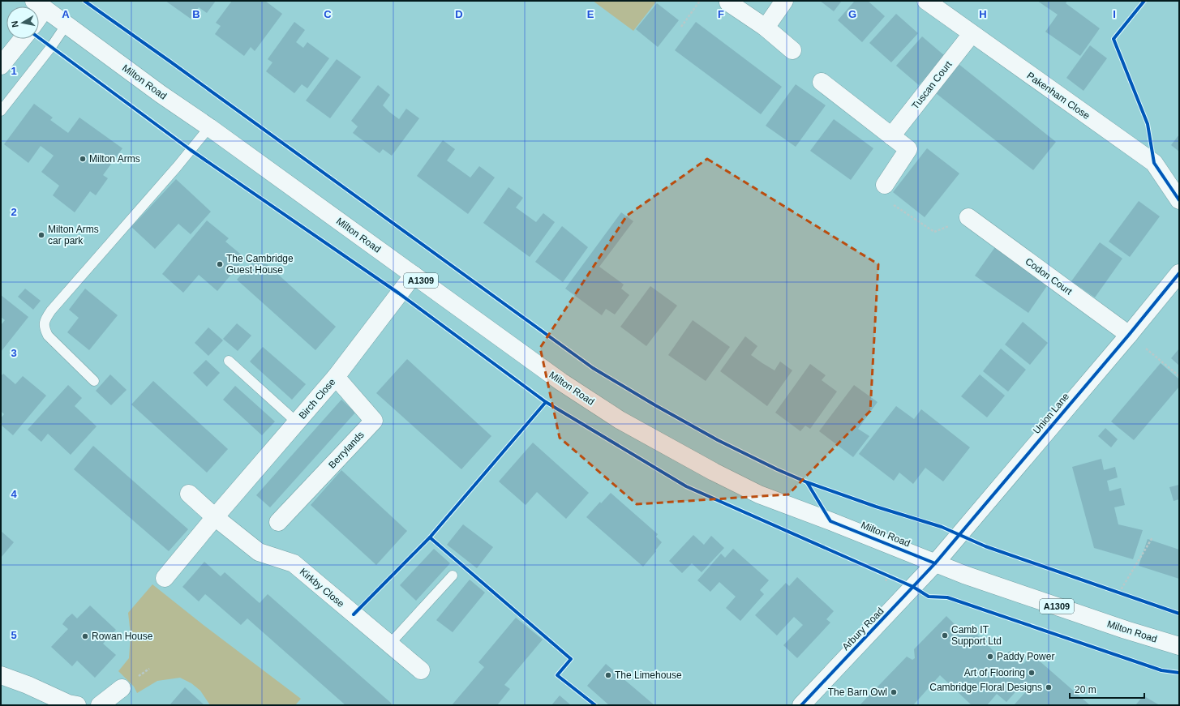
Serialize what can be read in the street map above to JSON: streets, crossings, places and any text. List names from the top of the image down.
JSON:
{
  "streets": {
    "street": [
      "Milton Road",
      "Tuscan Court",
      "Pakenham Close",
      "Codon Court",
      "A1309",
      "Birch Close",
      "Union Lane",
      "Berrylands",
      "Kirkby Close",
      "Arbury Road"
    ]
  },
  "crossings": [
    ["Milton Road", "Birch Close"],
    ["Milton Road", "Union Lane"],
    ["Milton Road", "Arbury Road"],
    ["Tuscan Court", "Pakenham Close"],
    ["Codon Court", "Union Lane"],
    ["Birch Close", "Berrylands"],
    ["Birch Close", "Kirkby Close"],
    ["Union Lane", "Arbury Road"]
  ],
  "places": [
    "Milton Arms",
    "Milton Arms car park",
    "The Cambridge Guest House",
    "Camb IT Support Ltd",
    "Rowan House",
    "Paddy Power",
    "Art of Flooring",
    "The Limehouse",
    "Cambridge Floral Designs",
    "The Barn Owl"
  ],
  "scale_bar": "20 m",
  "north": "left",
  "grid": {
    "columns": [
      "A",
      "B",
      "C",
      "D",
      "E",
      "F",
      "G",
      "H",
      "I"
    ],
    "rows": [
      "1",
      "2",
      "3",
      "4",
      "5"
    ]
  }
}
